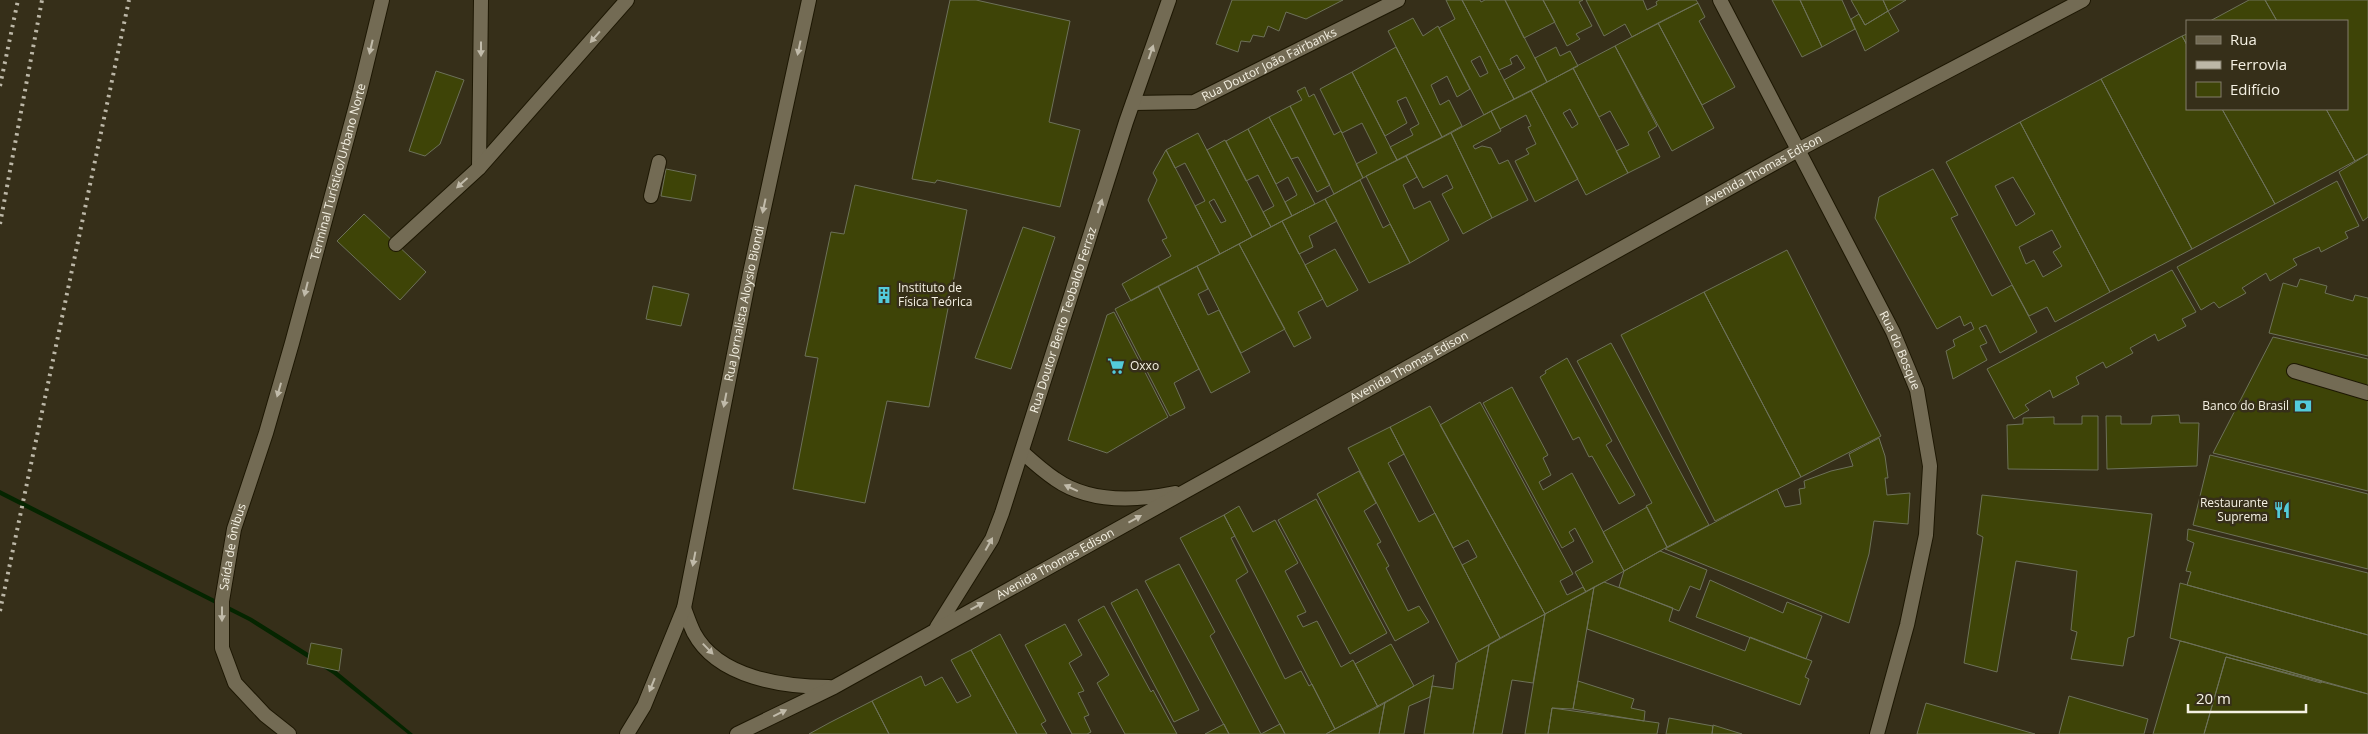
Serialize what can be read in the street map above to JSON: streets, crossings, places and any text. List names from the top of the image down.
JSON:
{
  "streets": {
    "street": [
      "Rua Doutor João Fairbanks",
      "Avenida Thomas Edison",
      "Terminal Turístico/Urbano Norte",
      "Rua Jornalista Aloysio Biondi",
      "Rua Doutor Bento Teobaldo Ferraz",
      "Rua do Bosque",
      "Saída de ônibus"
    ]
  },
  "crossings": [
    ["Rua Doutor João Fairbanks", "Rua Doutor Bento Teobaldo Ferraz"],
    ["Avenida Thomas Edison", "Rua Doutor Bento Teobaldo Ferraz"],
    ["Avenida Thomas Edison", "Rua do Bosque"],
    ["Terminal Turístico/Urbano Norte", "Saída de ônibus"]
  ],
  "one_way": [
    "Terminal Turístico/Urbano Norte",
    "Rua Jornalista Aloysio Biondi",
    "Rua Doutor Bento Teobaldo Ferraz",
    "Saída de ônibus"
  ],
  "places": {
    "building": ["Instituto de Física Teórica"],
    "supermarket": ["Oxxo"],
    "bank": ["Banco do Brasil"],
    "restaurant": ["Restaurante Suprema"]
  },
  "legend": ["Rua", "Ferrovia", "Edifício"],
  "scale_bar": "20 m"
}
